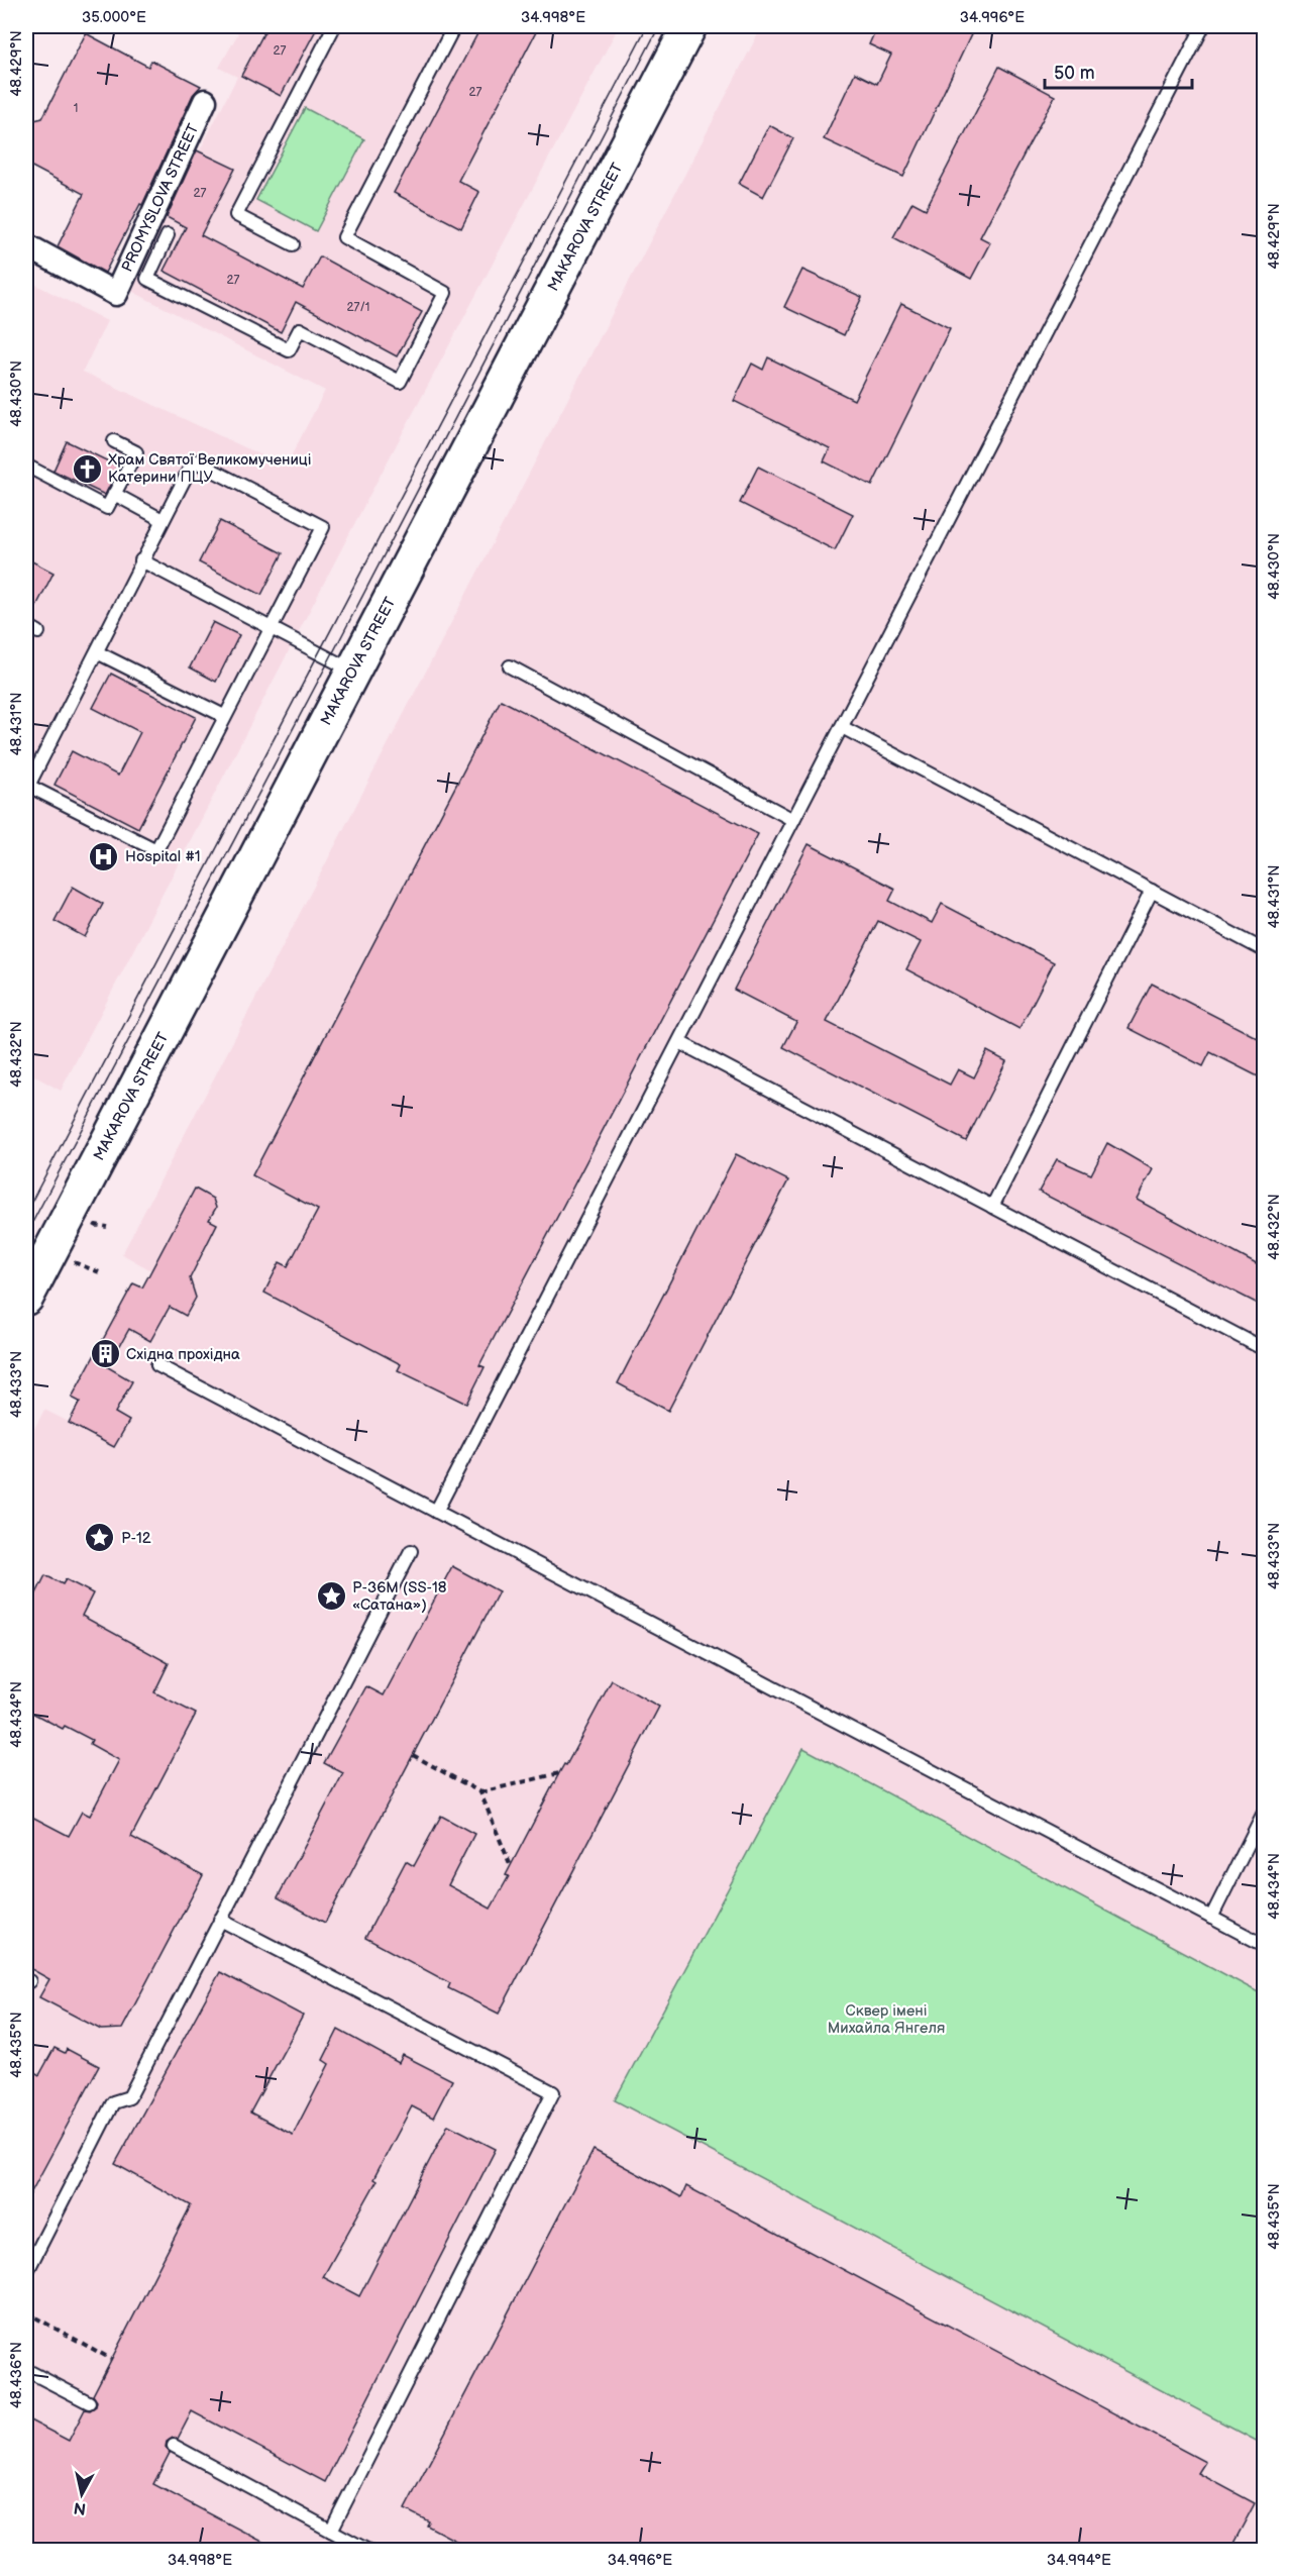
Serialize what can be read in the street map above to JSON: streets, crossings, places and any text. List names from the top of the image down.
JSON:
{
  "streets": {
    "main road": ["MAKAROVA STREET"],
    "street": ["PROMYSLOVA STREET"]
  },
  "parks": ["Сквер імені Михайла Янгеля"],
  "places": {
    "church": ["Храм Святої Великомучениці Катерини ПЦУ"],
    "hospital": ["Hospital #1"],
    "building": ["Східна прохідна"],
    "place": ["Р-12", "Р-36М (SS-18 «Сатана»)"]
  },
  "house_numbers": [
    "27",
    "27",
    "1",
    "27",
    "27",
    "27/1"
  ],
  "scale_bar": "50 m",
  "north": "bottom",
  "coordinates": [
    "35.000°E",
    "34.998°E",
    "34.996°E",
    "48.429°N",
    "48.430°N",
    "48.431°N",
    "48.432°N",
    "48.433°N",
    "48.434°N",
    "48.435°N",
    "48.436°N",
    "34.994°E"
  ]
}
